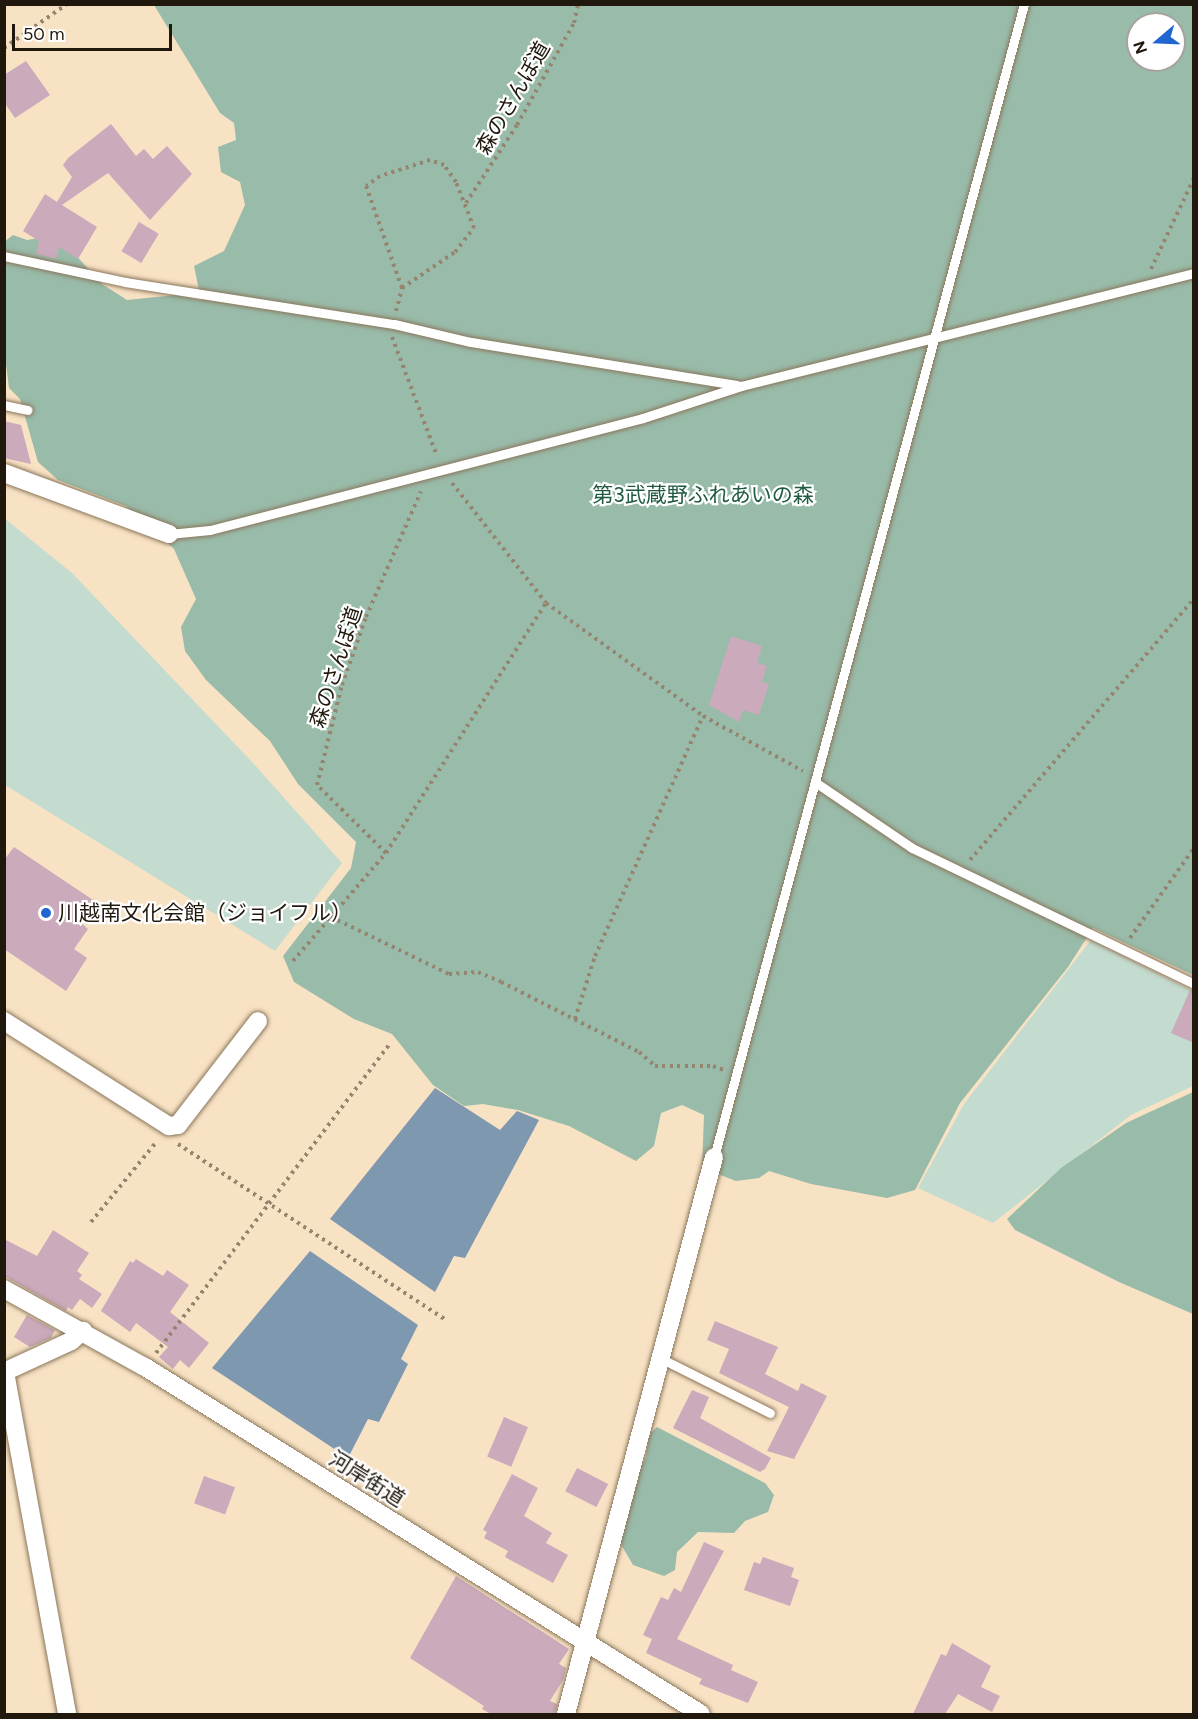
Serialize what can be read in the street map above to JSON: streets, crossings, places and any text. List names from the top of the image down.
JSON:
{
  "streets": {
    "street": ["河岸街道"],
    "path": ["森のさんぽ道"]
  },
  "parks": ["第3武蔵野ふれあいの森"],
  "places": ["川越南文化会館（ジョイフル）"],
  "scale_bar": "50 m",
  "north": "left"
}
